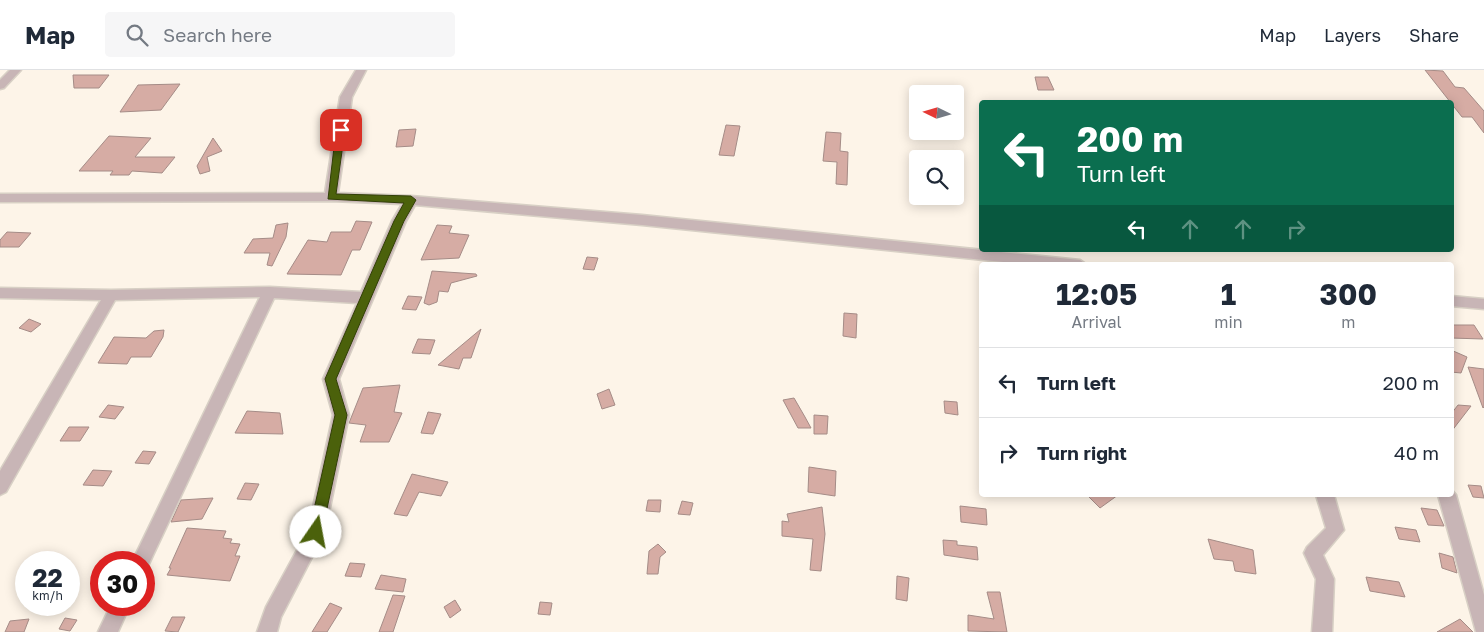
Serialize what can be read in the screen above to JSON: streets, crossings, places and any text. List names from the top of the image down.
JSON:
{
  "north": "left",
  "page": {
    "header": "Map",
    "search": "Search here",
    "nav": ["Map", "Layers", "Share"],
    "turn": ["200 m", "Turn left"],
    "eta": [
      "12:05",
      "Arrival",
      "1",
      "min",
      "300",
      "m"
    ],
    "list": [
      {
        "name": "Turn left",
        "value": "200 m"
      },
      {
        "name": "Turn right",
        "value": "40 m"
      }
    ],
    "speed": "22 km/h",
    "limit": "30"
  }
}
